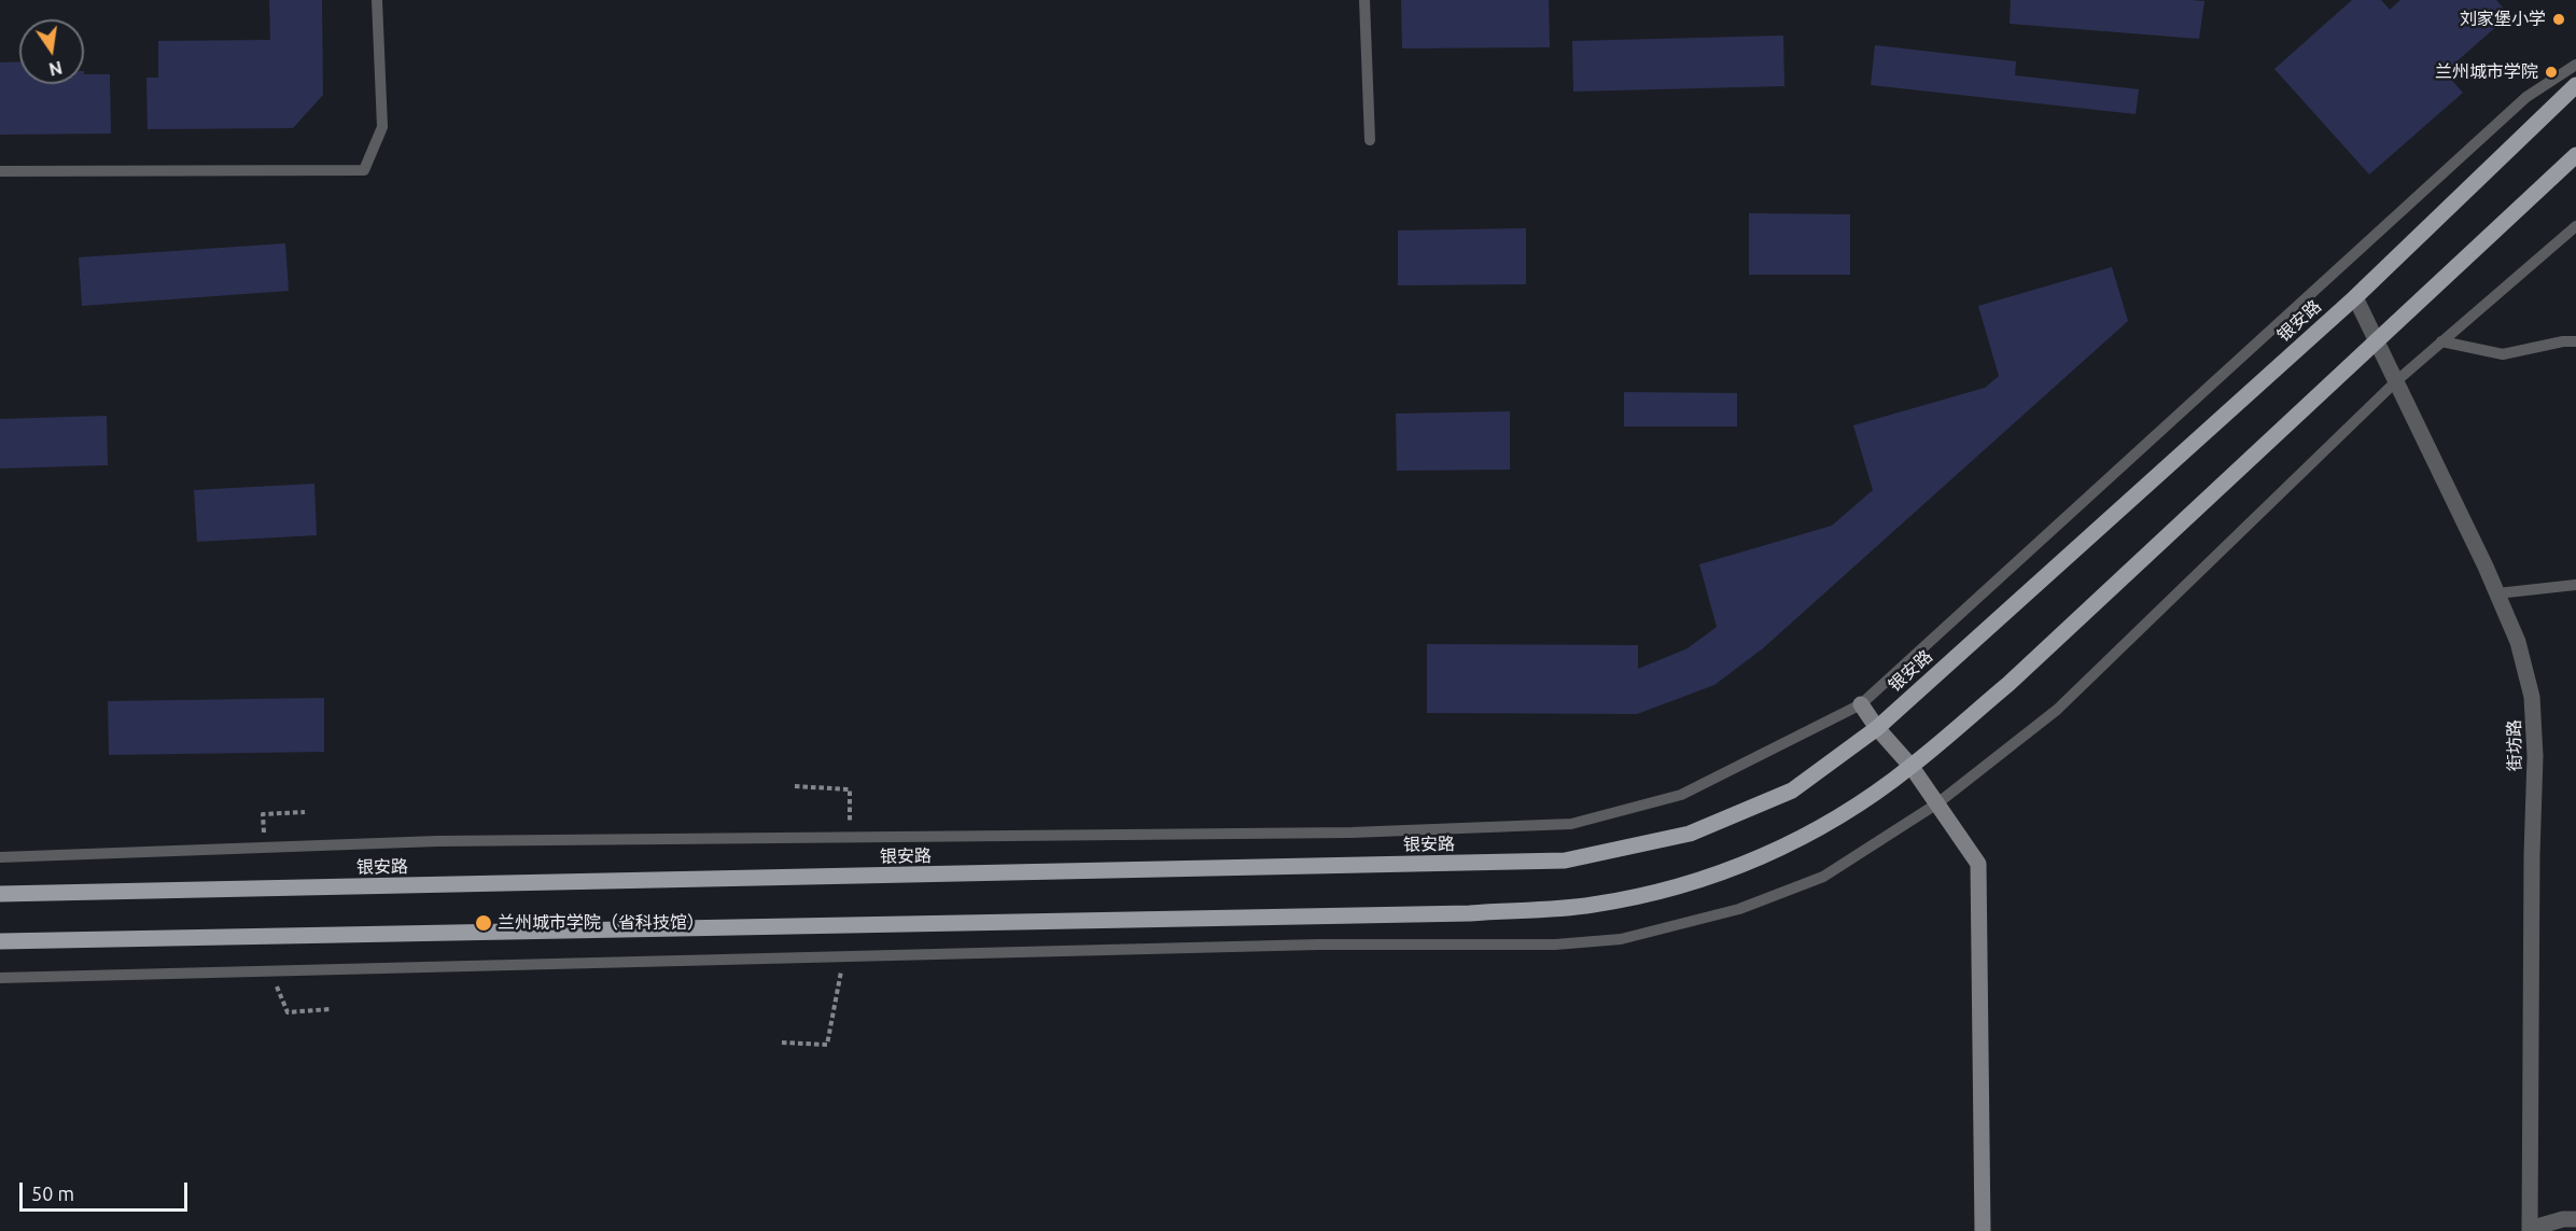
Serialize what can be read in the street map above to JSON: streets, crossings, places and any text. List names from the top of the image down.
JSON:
{
  "streets": {
    "main road": ["银安路"],
    "street": ["街坊路"]
  },
  "crossings": [
    ["银安路", "街坊路"]
  ],
  "places": ["刘家堡小学", "兰州城市学院", "兰州城市学院（省科技馆）"],
  "scale_bar": "50 m",
  "north": "bottom"
}
